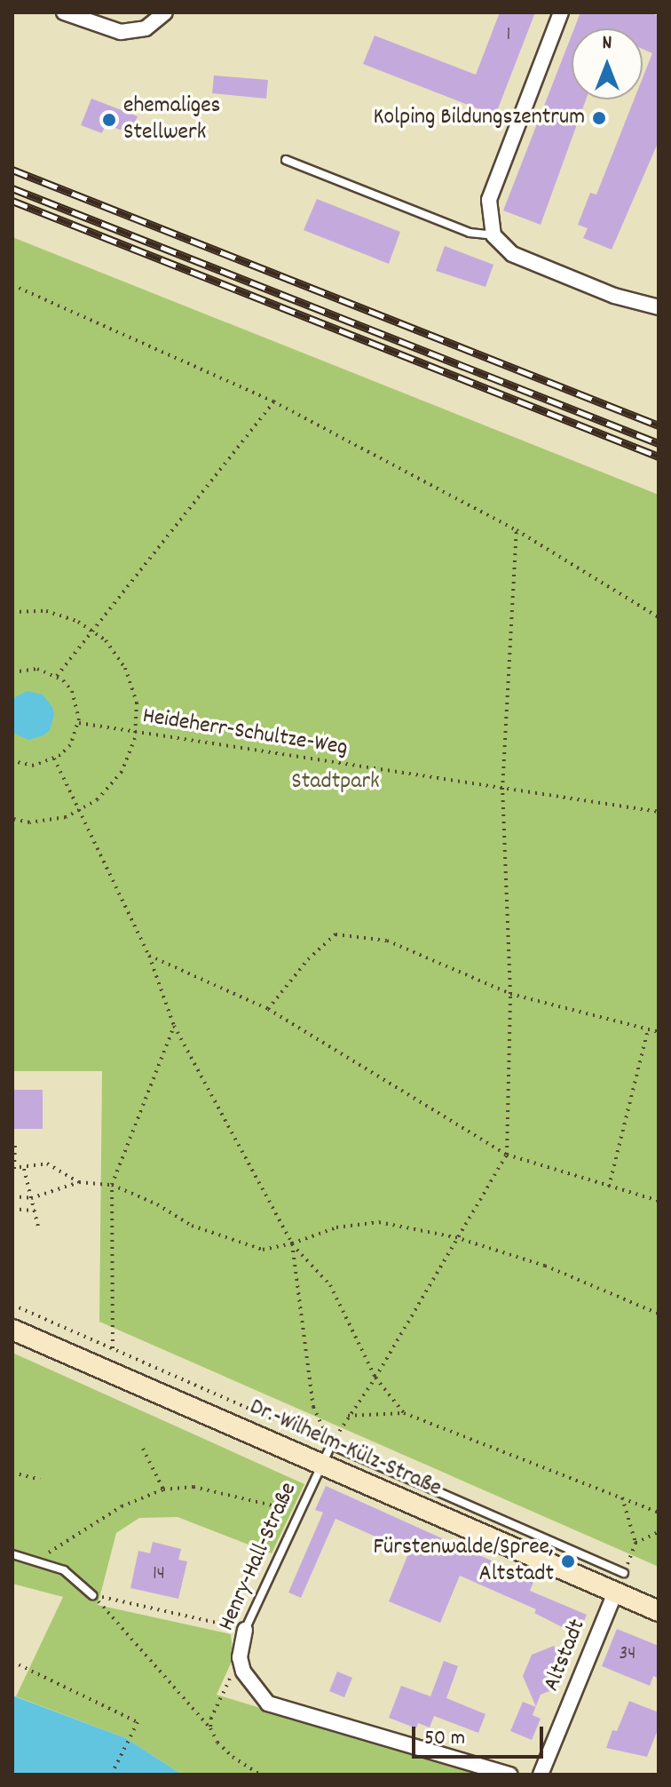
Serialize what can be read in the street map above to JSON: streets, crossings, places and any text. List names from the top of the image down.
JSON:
{
  "streets": {
    "main road": ["Dr.-Wilhelm-Külz-Straße"],
    "street": ["Henry-Hall-Straße", "Altstadt"],
    "path": ["Heideherr-Schultze-Weg"]
  },
  "crossings": [
    ["Dr.-Wilhelm-Külz-Straße", "Henry-Hall-Straße"],
    ["Dr.-Wilhelm-Külz-Straße", "Altstadt"]
  ],
  "parks": ["Stadtpark"],
  "places": ["Kolping Bildungszentrum", "ehemaliges Stellwerk", "Fürstenwalde/Spree, Altstadt"],
  "house_numbers": ["1", "14", "34"],
  "scale_bar": "50 m",
  "north": "top"
}
